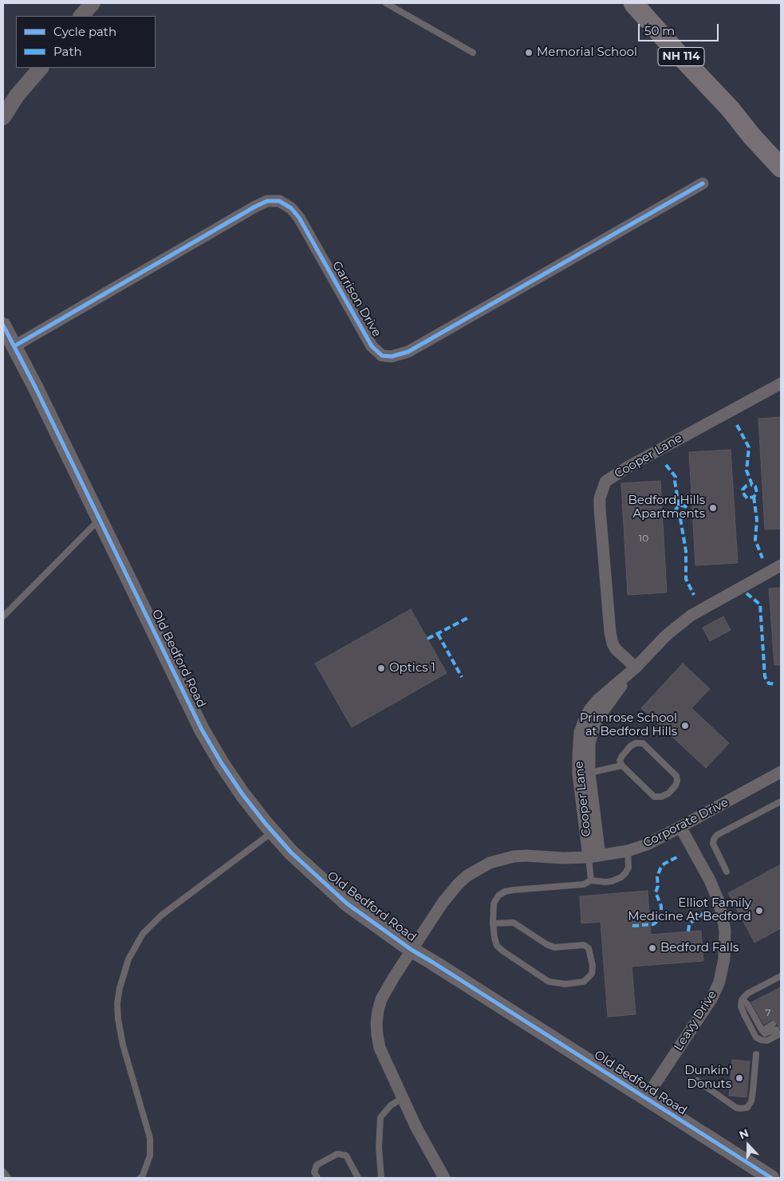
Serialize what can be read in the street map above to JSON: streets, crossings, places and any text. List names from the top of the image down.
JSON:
{
  "streets": {
    "main road": ["NH 114"],
    "street": [
      "Garrison Drive",
      "Cooper Lane",
      "Old Bedford Road",
      "Corporate Drive",
      "Leavy Drive"
    ]
  },
  "crossings": [
    ["Garrison Drive", "Old Bedford Road"],
    ["Cooper Lane", "Corporate Drive"],
    ["Old Bedford Road", "Corporate Drive"],
    ["Old Bedford Road", "Leavy Drive"],
    ["Corporate Drive", "Leavy Drive"]
  ],
  "places": [
    "Memorial School",
    "Bedford Hills Apartments",
    "Optics 1",
    "Primrose School at Bedford Hills",
    "Elliot Family Medicine At Bedford",
    "Bedford Falls",
    "Dunkin' Donuts"
  ],
  "house_numbers": ["10", "7"],
  "legend": ["Cycle path", "Path"],
  "scale_bar": "50 m",
  "north": "top"
}
